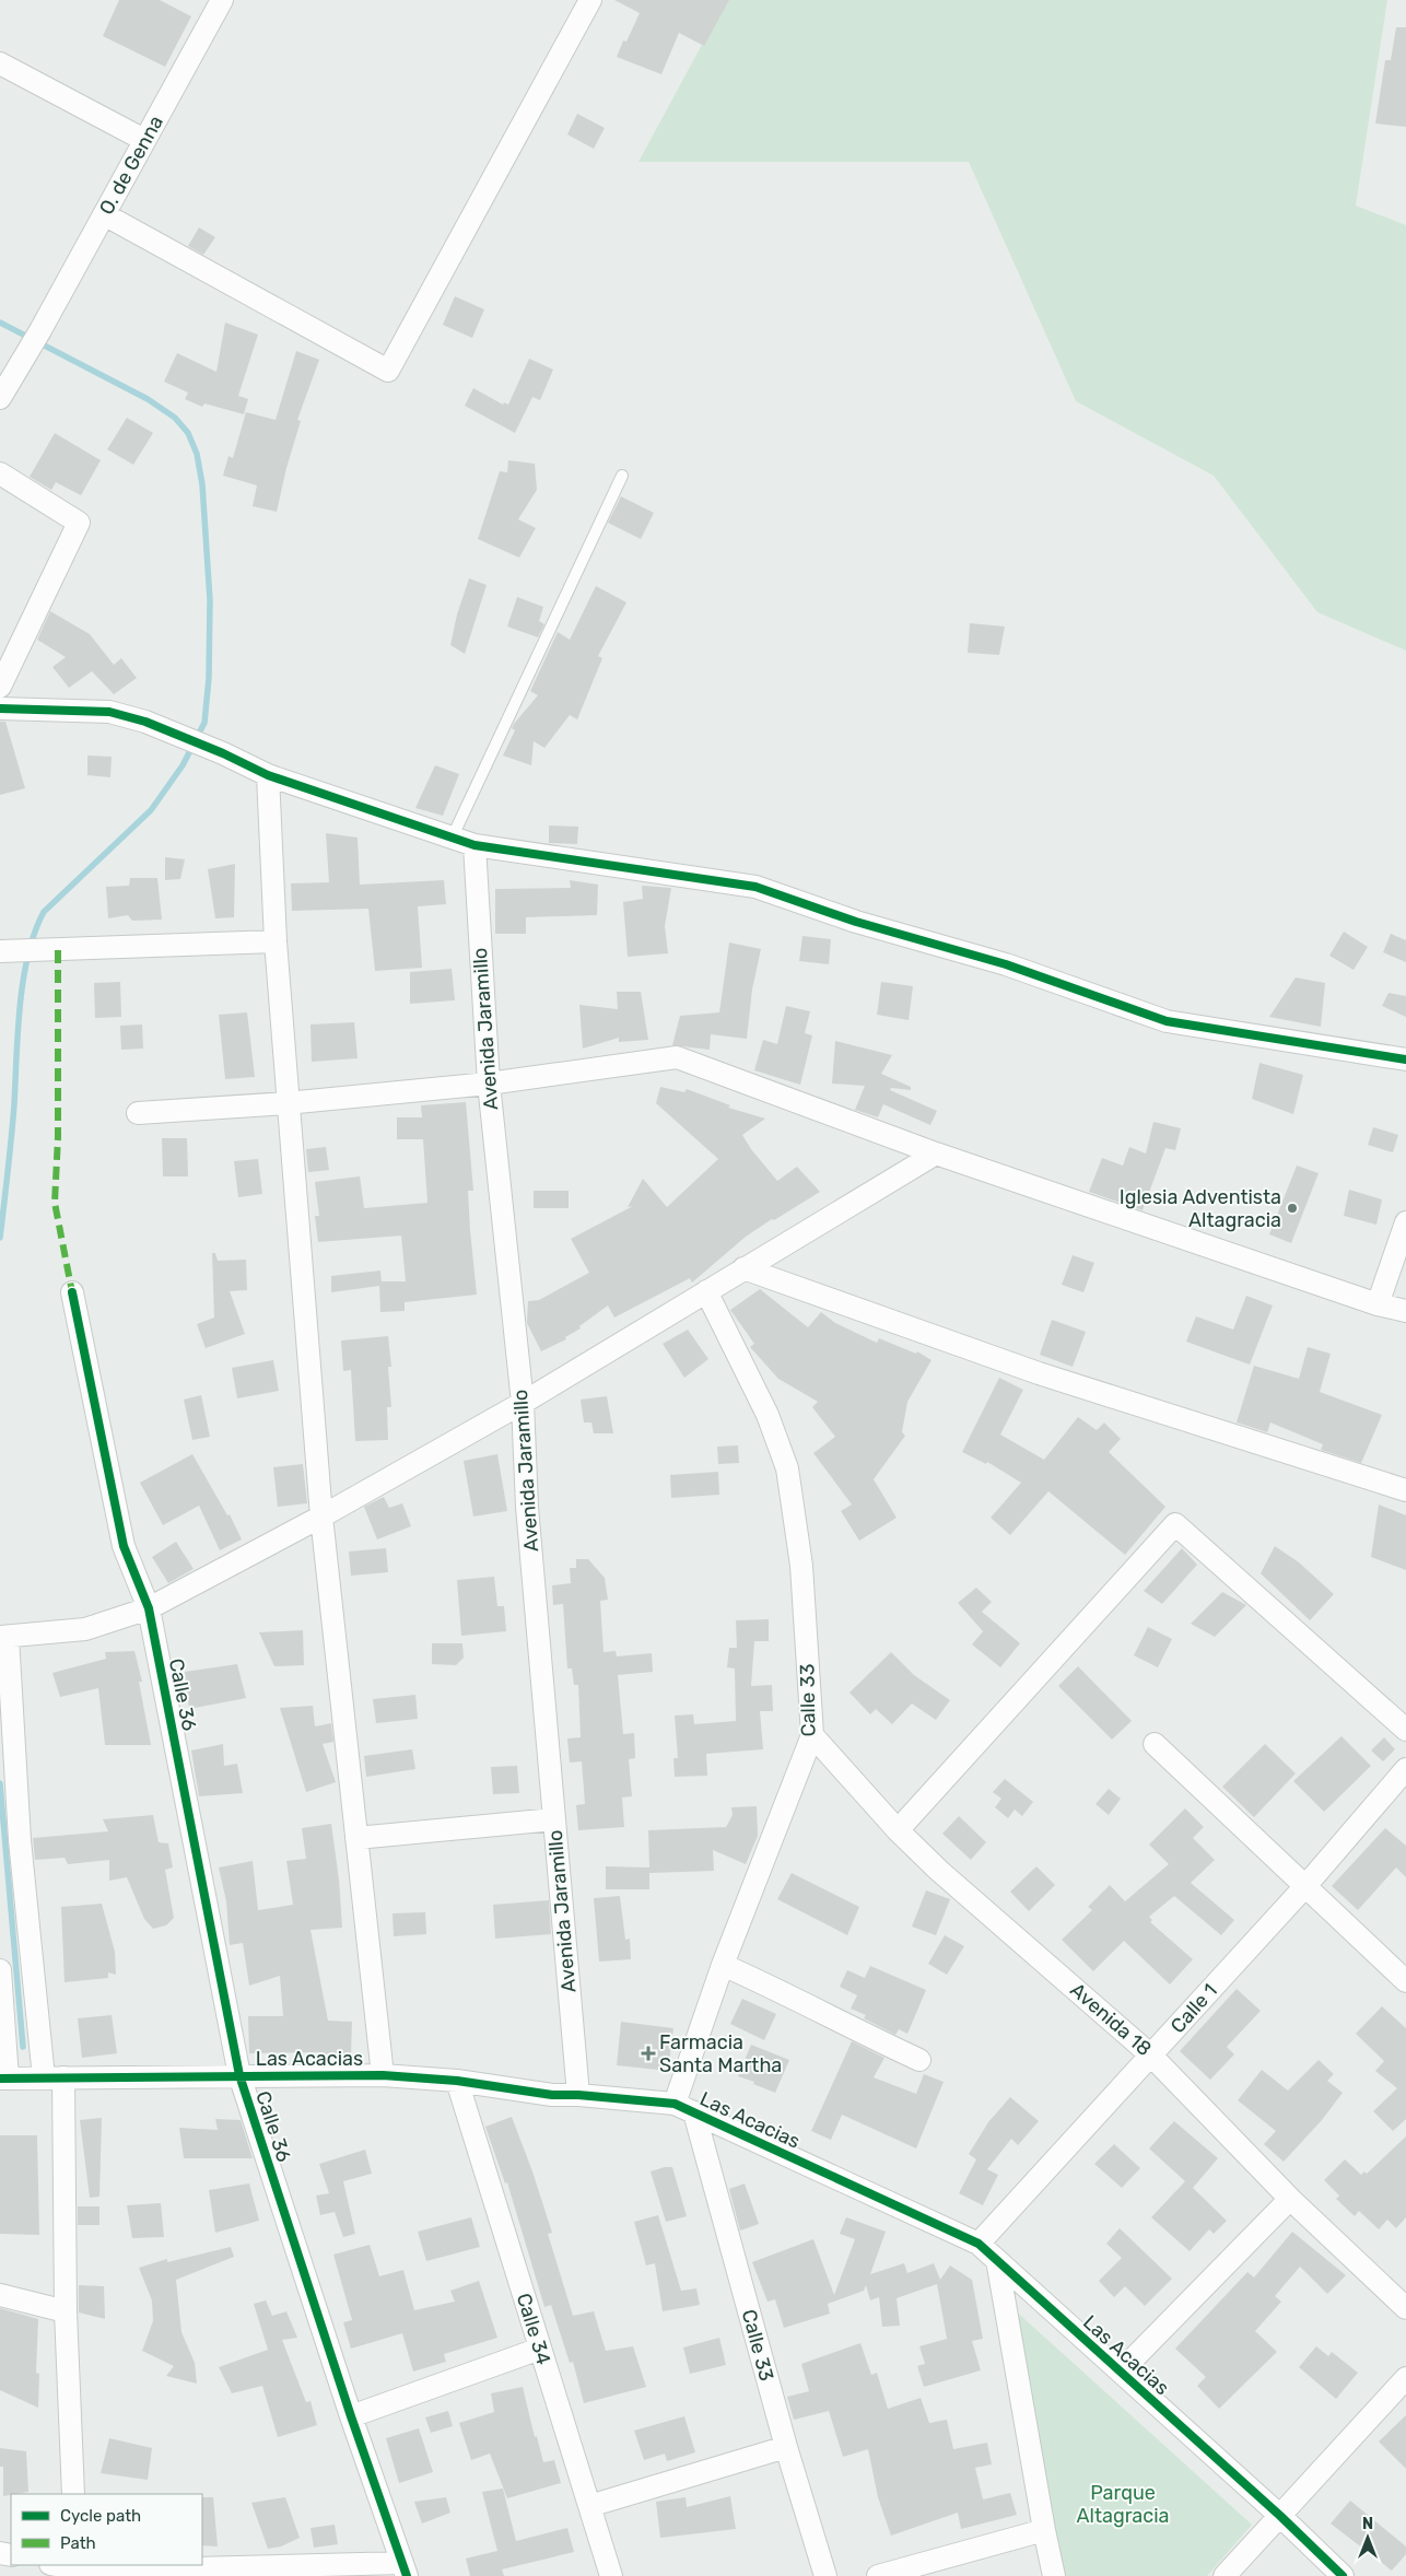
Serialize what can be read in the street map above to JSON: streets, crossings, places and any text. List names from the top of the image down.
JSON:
{
  "streets": {
    "street": [
      "O. de Genna",
      "Avenida Jaramillo",
      "Calle 36",
      "Calle 33",
      "Calle 1",
      "Avenida 18",
      "Las Acacias",
      "Calle 34"
    ]
  },
  "crossings": [
    ["Avenida Jaramillo", "Las Acacias"],
    ["Calle 36", "Las Acacias"],
    ["Calle 33", "Avenida 18"],
    ["Calle 33", "Las Acacias"],
    ["Calle 1", "Avenida 18"],
    ["Calle 1", "Las Acacias"],
    ["Las Acacias", "Calle 34"]
  ],
  "parks": ["Parque Altagracia"],
  "places": {
    "other": ["Iglesia Adventista Altagracia"],
    "health": ["Farmacia Santa Martha"]
  },
  "legend": ["Cycle path", "Path"],
  "north": "top"
}
